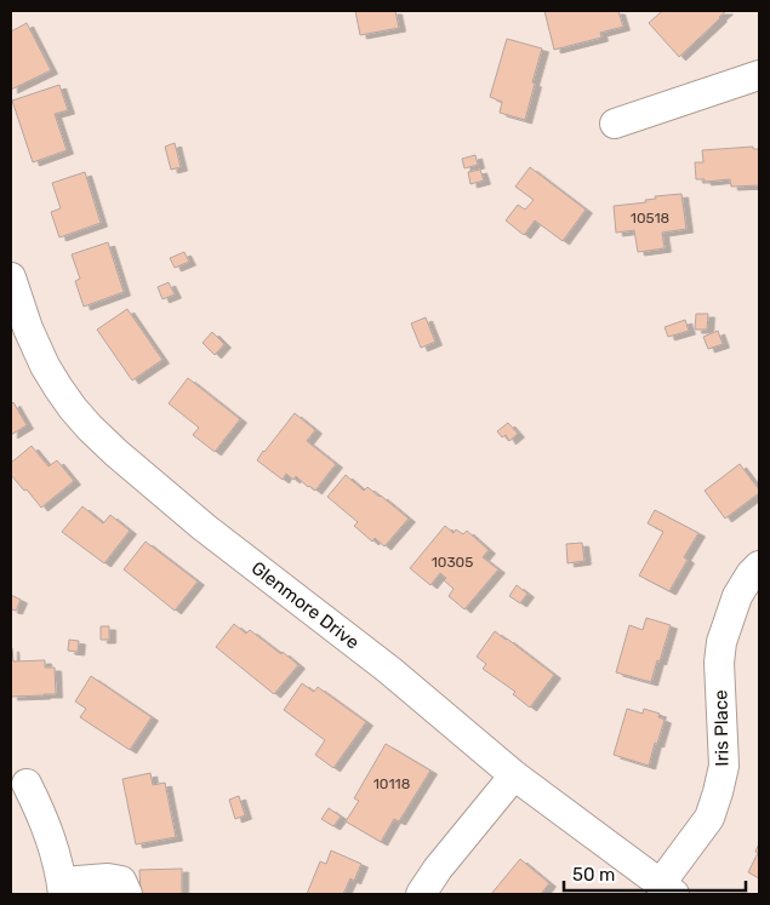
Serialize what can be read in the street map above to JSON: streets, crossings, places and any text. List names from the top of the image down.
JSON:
{
  "streets": {
    "street": ["Glenmore Drive", "Iris Place"]
  },
  "crossings": [
    ["Glenmore Drive", "Iris Place"]
  ],
  "house_numbers": ["10518", "10305", "10118"],
  "scale_bar": "50 m"
}
